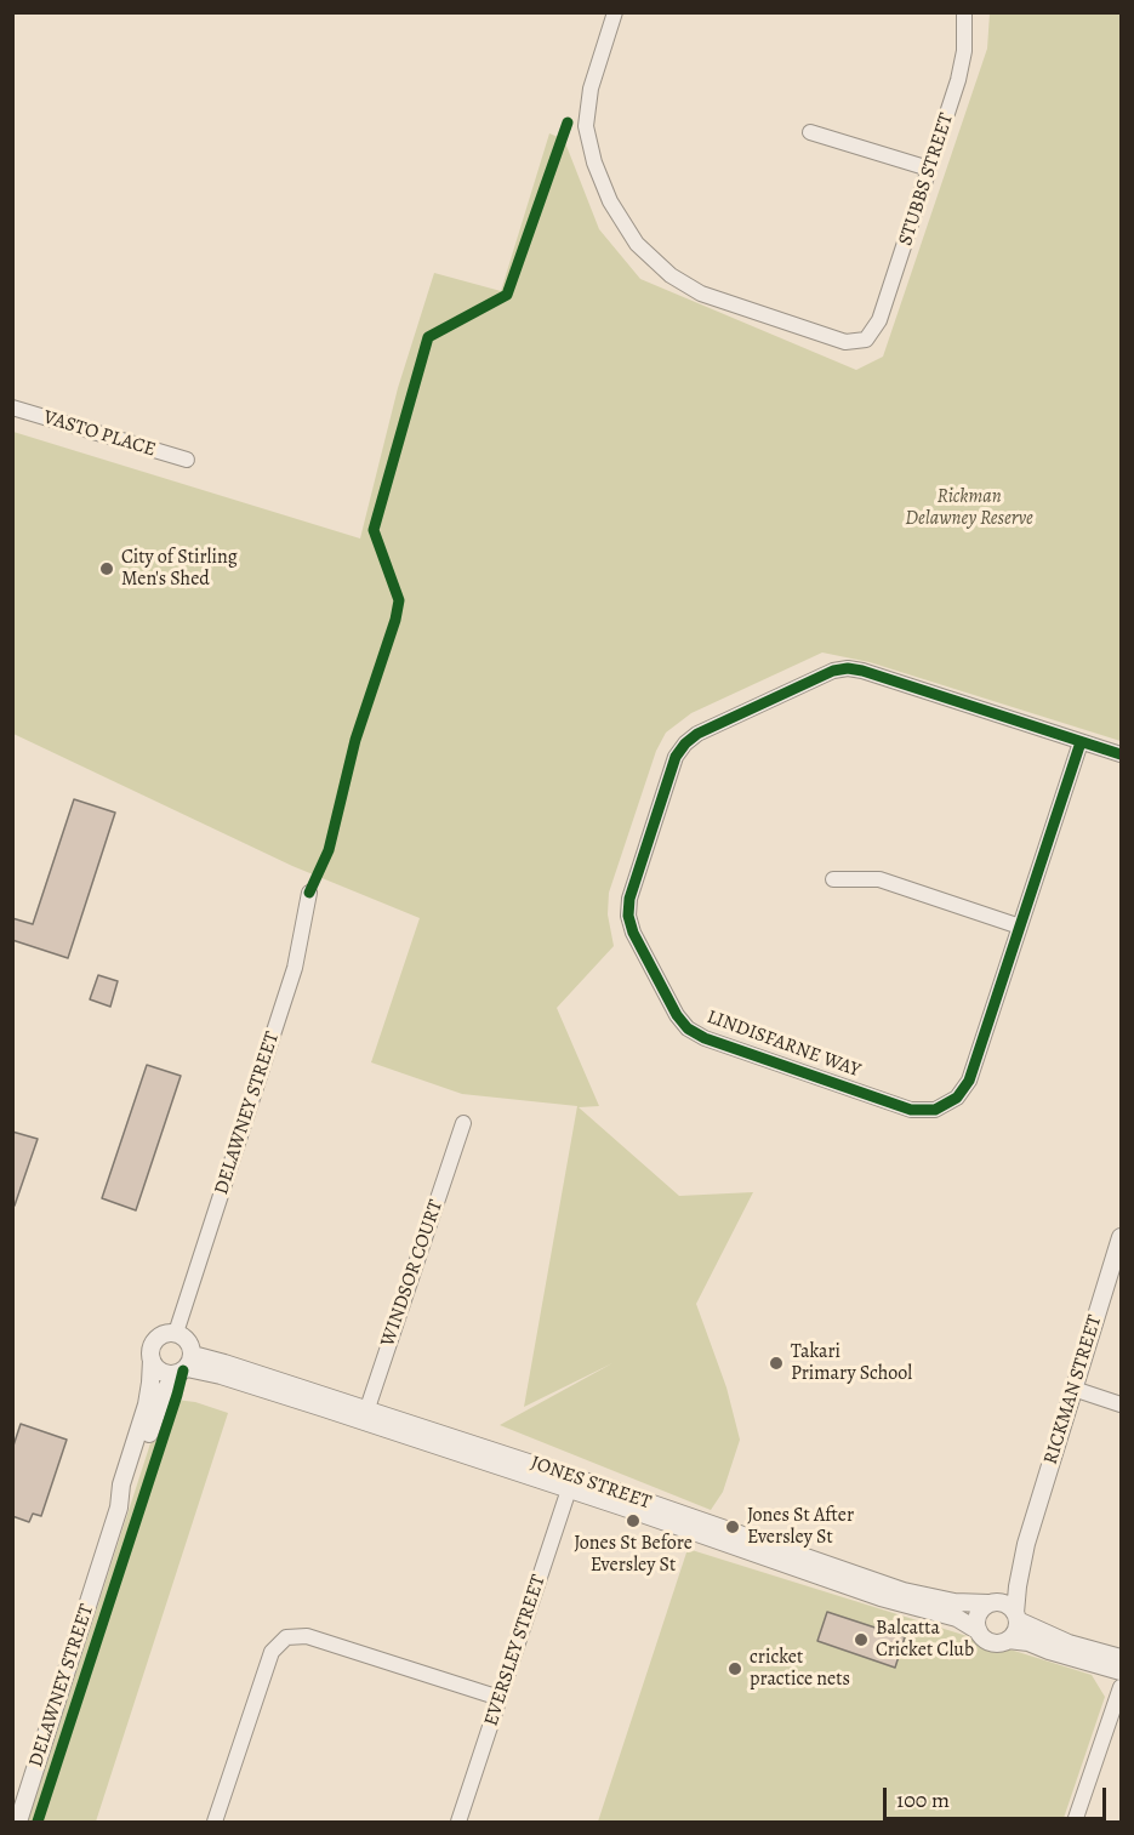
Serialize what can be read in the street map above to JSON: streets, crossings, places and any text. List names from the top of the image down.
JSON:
{
  "streets": {
    "street": [
      "STUBBS STREET",
      "VASTO PLACE",
      "LINDISFARNE WAY",
      "DELAWNEY STREET",
      "WINDSOR COURT",
      "RICKMAN STREET",
      "JONES STREET",
      "EVERSLEY STREET"
    ]
  },
  "crossings": [
    ["DELAWNEY STREET", "JONES STREET"],
    ["WINDSOR COURT", "JONES STREET"],
    ["RICKMAN STREET", "JONES STREET"],
    ["JONES STREET", "EVERSLEY STREET"]
  ],
  "parks": ["Rickman Delawney Reserve"],
  "places": [
    "City of Stirling Men's Shed",
    "Takari Primary School",
    "Jones St Before Eversley St",
    "Jones St After Eversley St",
    "Balcatta Cricket Club",
    "cricket practice nets"
  ],
  "scale_bar": "100 m"
}
